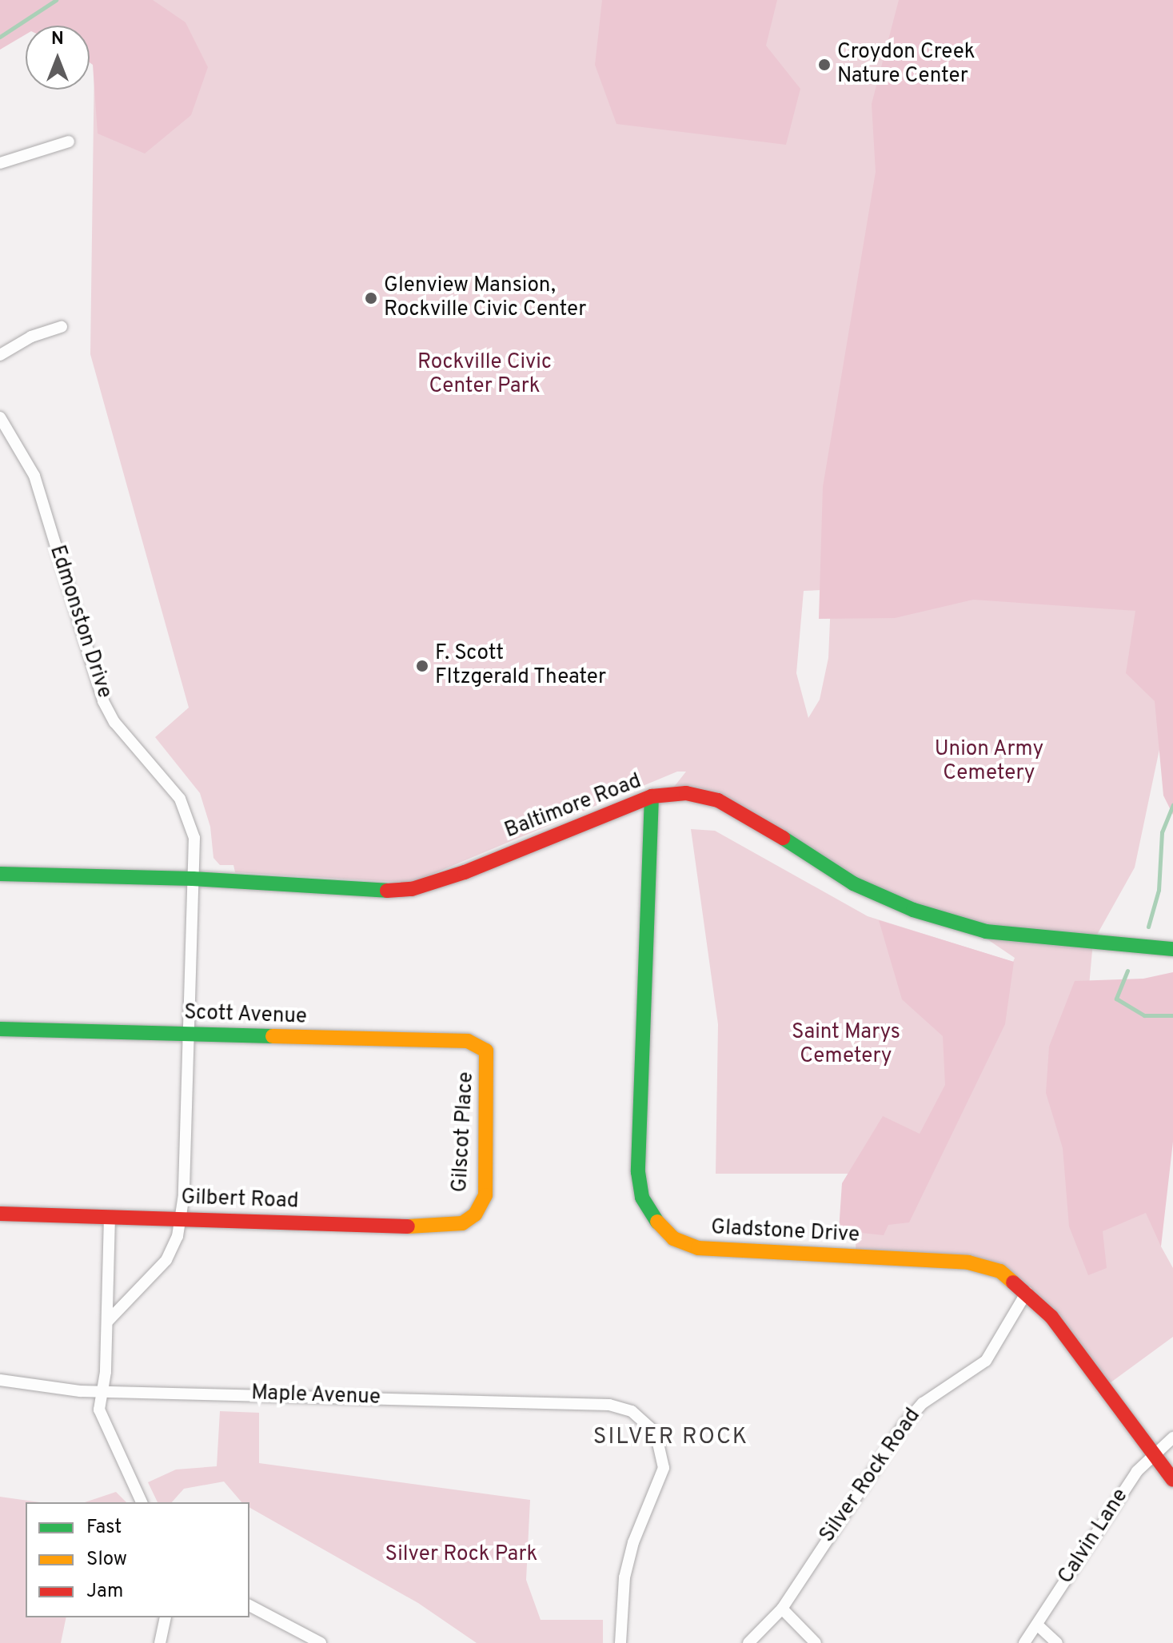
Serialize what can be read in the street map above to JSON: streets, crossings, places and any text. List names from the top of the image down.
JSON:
{
  "streets": {
    "street": [
      "Edmonston Drive",
      "Baltimore Road",
      "Scott Avenue",
      "Gilscot Place",
      "Gilbert Road",
      "Gladstone Drive",
      "Maple Avenue",
      "Silver Rock Road",
      "Calvin Lane"
    ]
  },
  "crossings": [
    ["Edmonston Drive", "Baltimore Road"],
    ["Edmonston Drive", "Scott Avenue"],
    ["Edmonston Drive", "Gilbert Road"],
    ["Baltimore Road", "Gladstone Drive"],
    ["Scott Avenue", "Gilscot Place"],
    ["Gilscot Place", "Gilbert Road"],
    ["Gladstone Drive", "Silver Rock Road"],
    ["Gladstone Drive", "Calvin Lane"]
  ],
  "districts": ["SILVER ROCK"],
  "parks": [
    "Rockville Civic Center Park",
    "Union Army Cemetery",
    "Saint Marys Cemetery",
    "Silver Rock Park"
  ],
  "places": ["Croydon Creek Nature Center", "Glenview Mansion, Rockville Civic Center", "F. Scott FItzgerald Theater"],
  "legend": ["Fast", "Slow", "Jam"],
  "north": "top"
}
